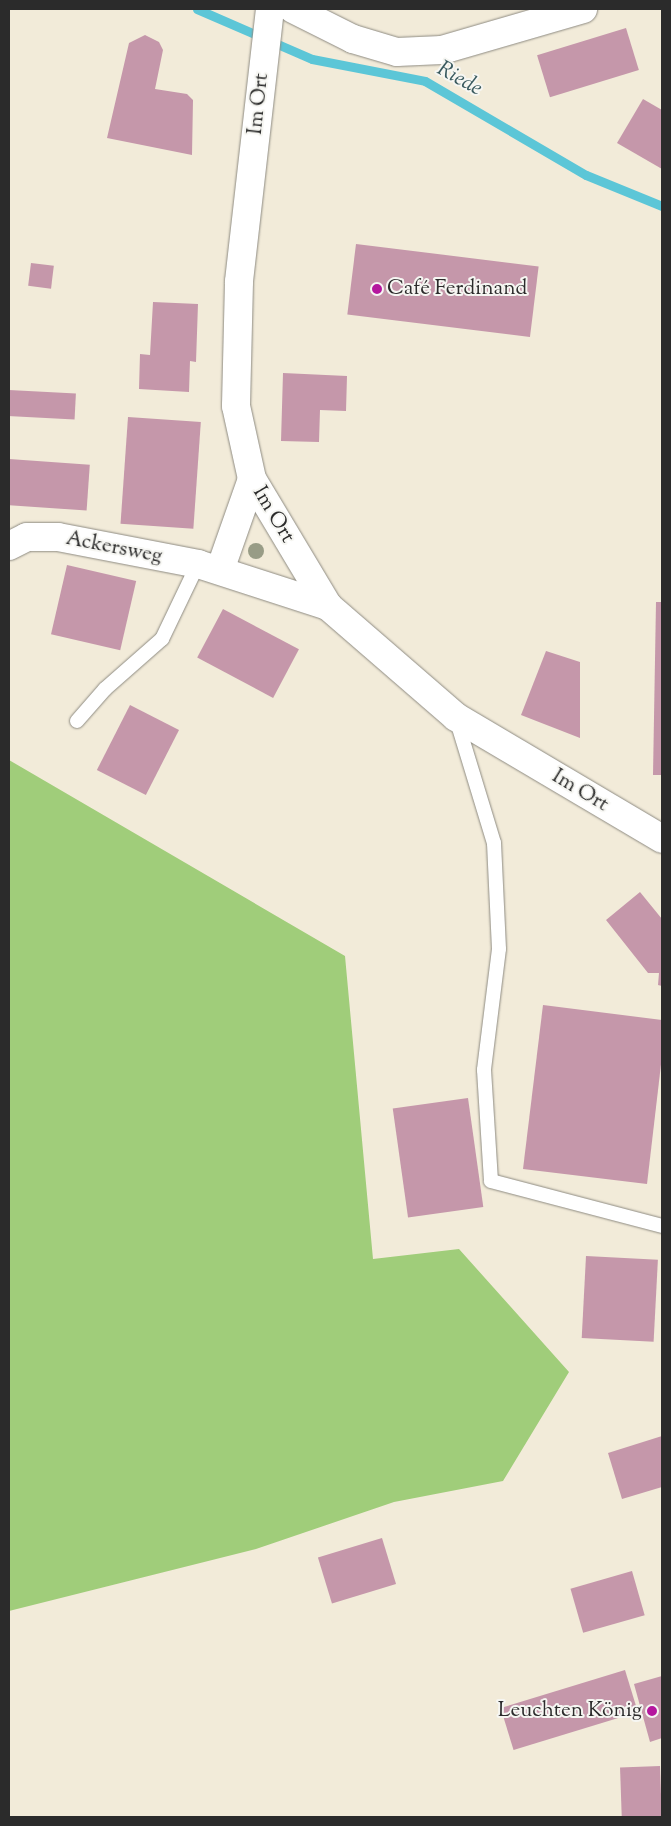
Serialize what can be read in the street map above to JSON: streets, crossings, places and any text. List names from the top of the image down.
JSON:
{
  "streets": {
    "street": ["Im Ort", "Ackersweg"]
  },
  "crossings": [
    ["Im Ort", "Ackersweg"]
  ],
  "water": ["Riede"],
  "places": ["Café Ferdinand", "Leuchten König"]
}
